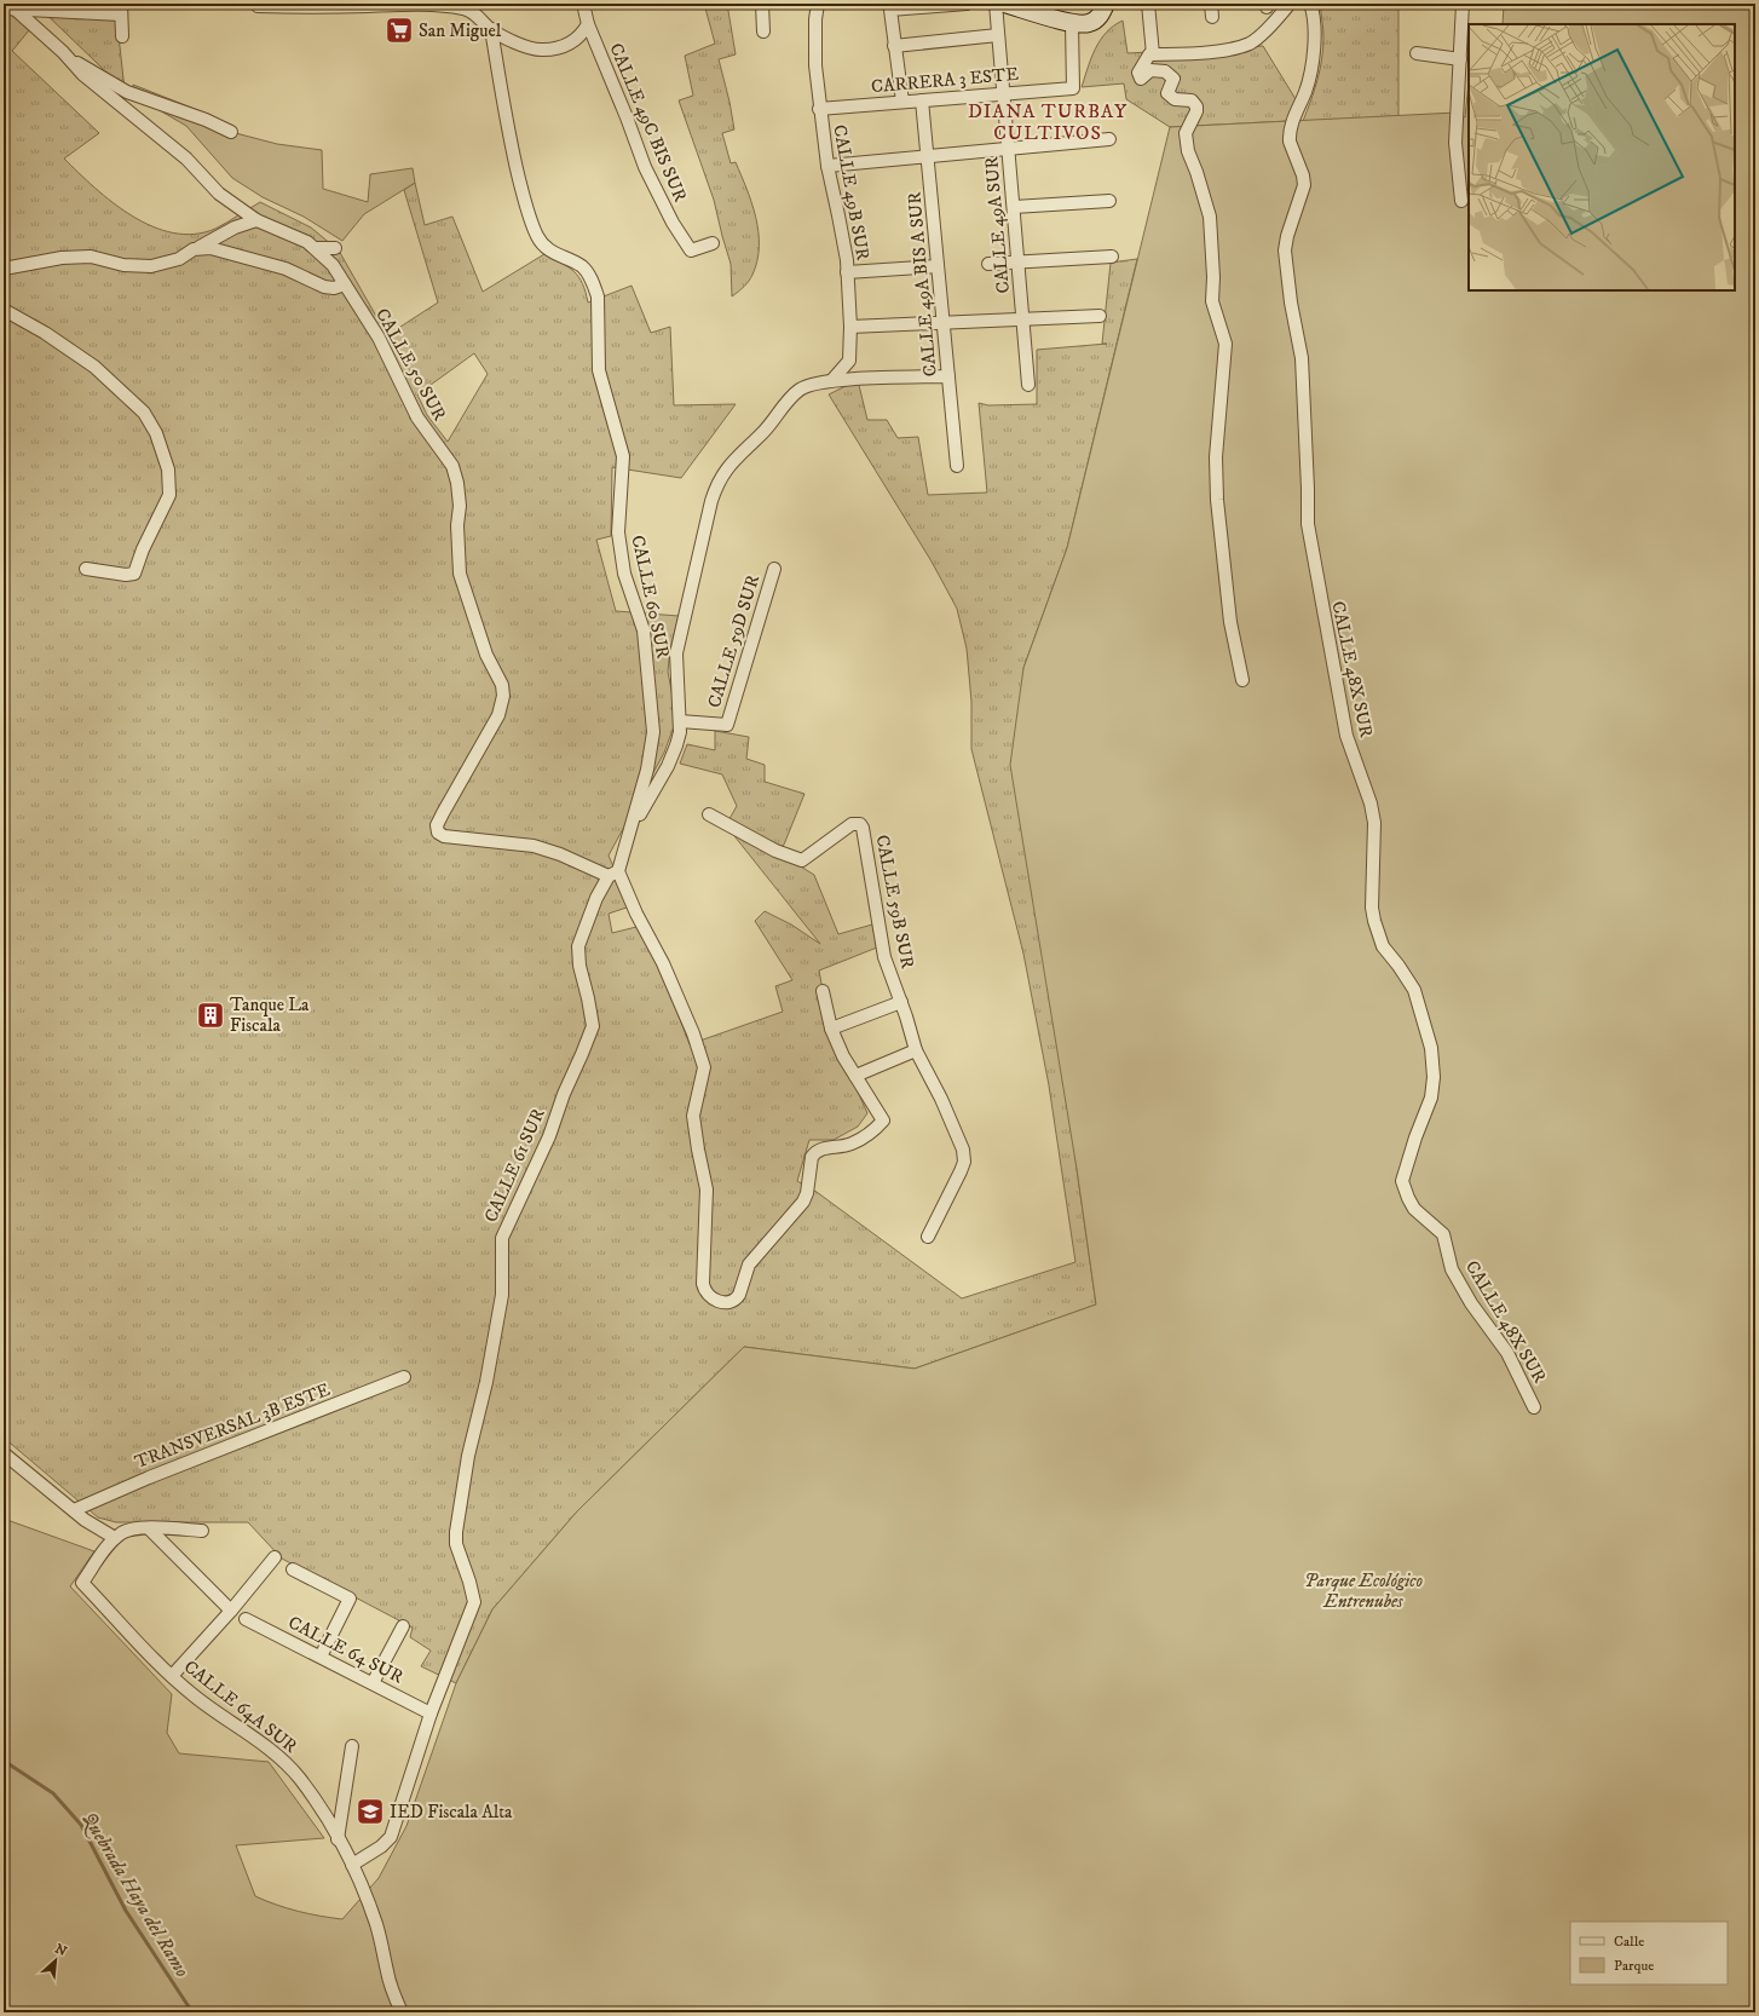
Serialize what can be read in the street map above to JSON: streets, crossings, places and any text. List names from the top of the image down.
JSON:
{
  "streets": {
    "street": [
      "CARRERA 3 ESTE",
      "CALLE 49C BIS SUR",
      "CALLE 49B SUR",
      "CALLE 49A SUR",
      "CALLE 49A BIS A SUR",
      "CALLE 50 SUR",
      "CALLE 60 SUR",
      "CALLE 59D SUR",
      "CALLE 48X SUR",
      "CALLE 59B SUR",
      "CALLE 61 SUR",
      "TRANSVERSAL 3B ESTE",
      "CALLE 64 SUR",
      "CALLE 64A SUR"
    ]
  },
  "crossings": [
    ["CARRERA 3 ESTE", "CALLE 49B SUR"],
    ["CARRERA 3 ESTE", "CALLE 49A SUR"],
    ["CARRERA 3 ESTE", "CALLE 49A BIS A SUR"],
    ["CALLE 50 SUR", "CALLE 60 SUR"],
    ["CALLE 50 SUR", "CALLE 61 SUR"],
    ["CALLE 60 SUR", "CALLE 61 SUR"],
    ["CALLE 61 SUR", "CALLE 64 SUR"]
  ],
  "districts": ["DIANA TURBAY CULTIVOS"],
  "water": ["Quebrada Haya del Ramo"],
  "parks": ["Parque Ecológico Entrenubes"],
  "places": {
    "supermarket": ["San Miguel"],
    "building": ["Tanque La Fiscala"],
    "school or university": ["IED Fiscala Alta"]
  },
  "legend": ["Calle", "Parque"],
  "north": "top right"
}
